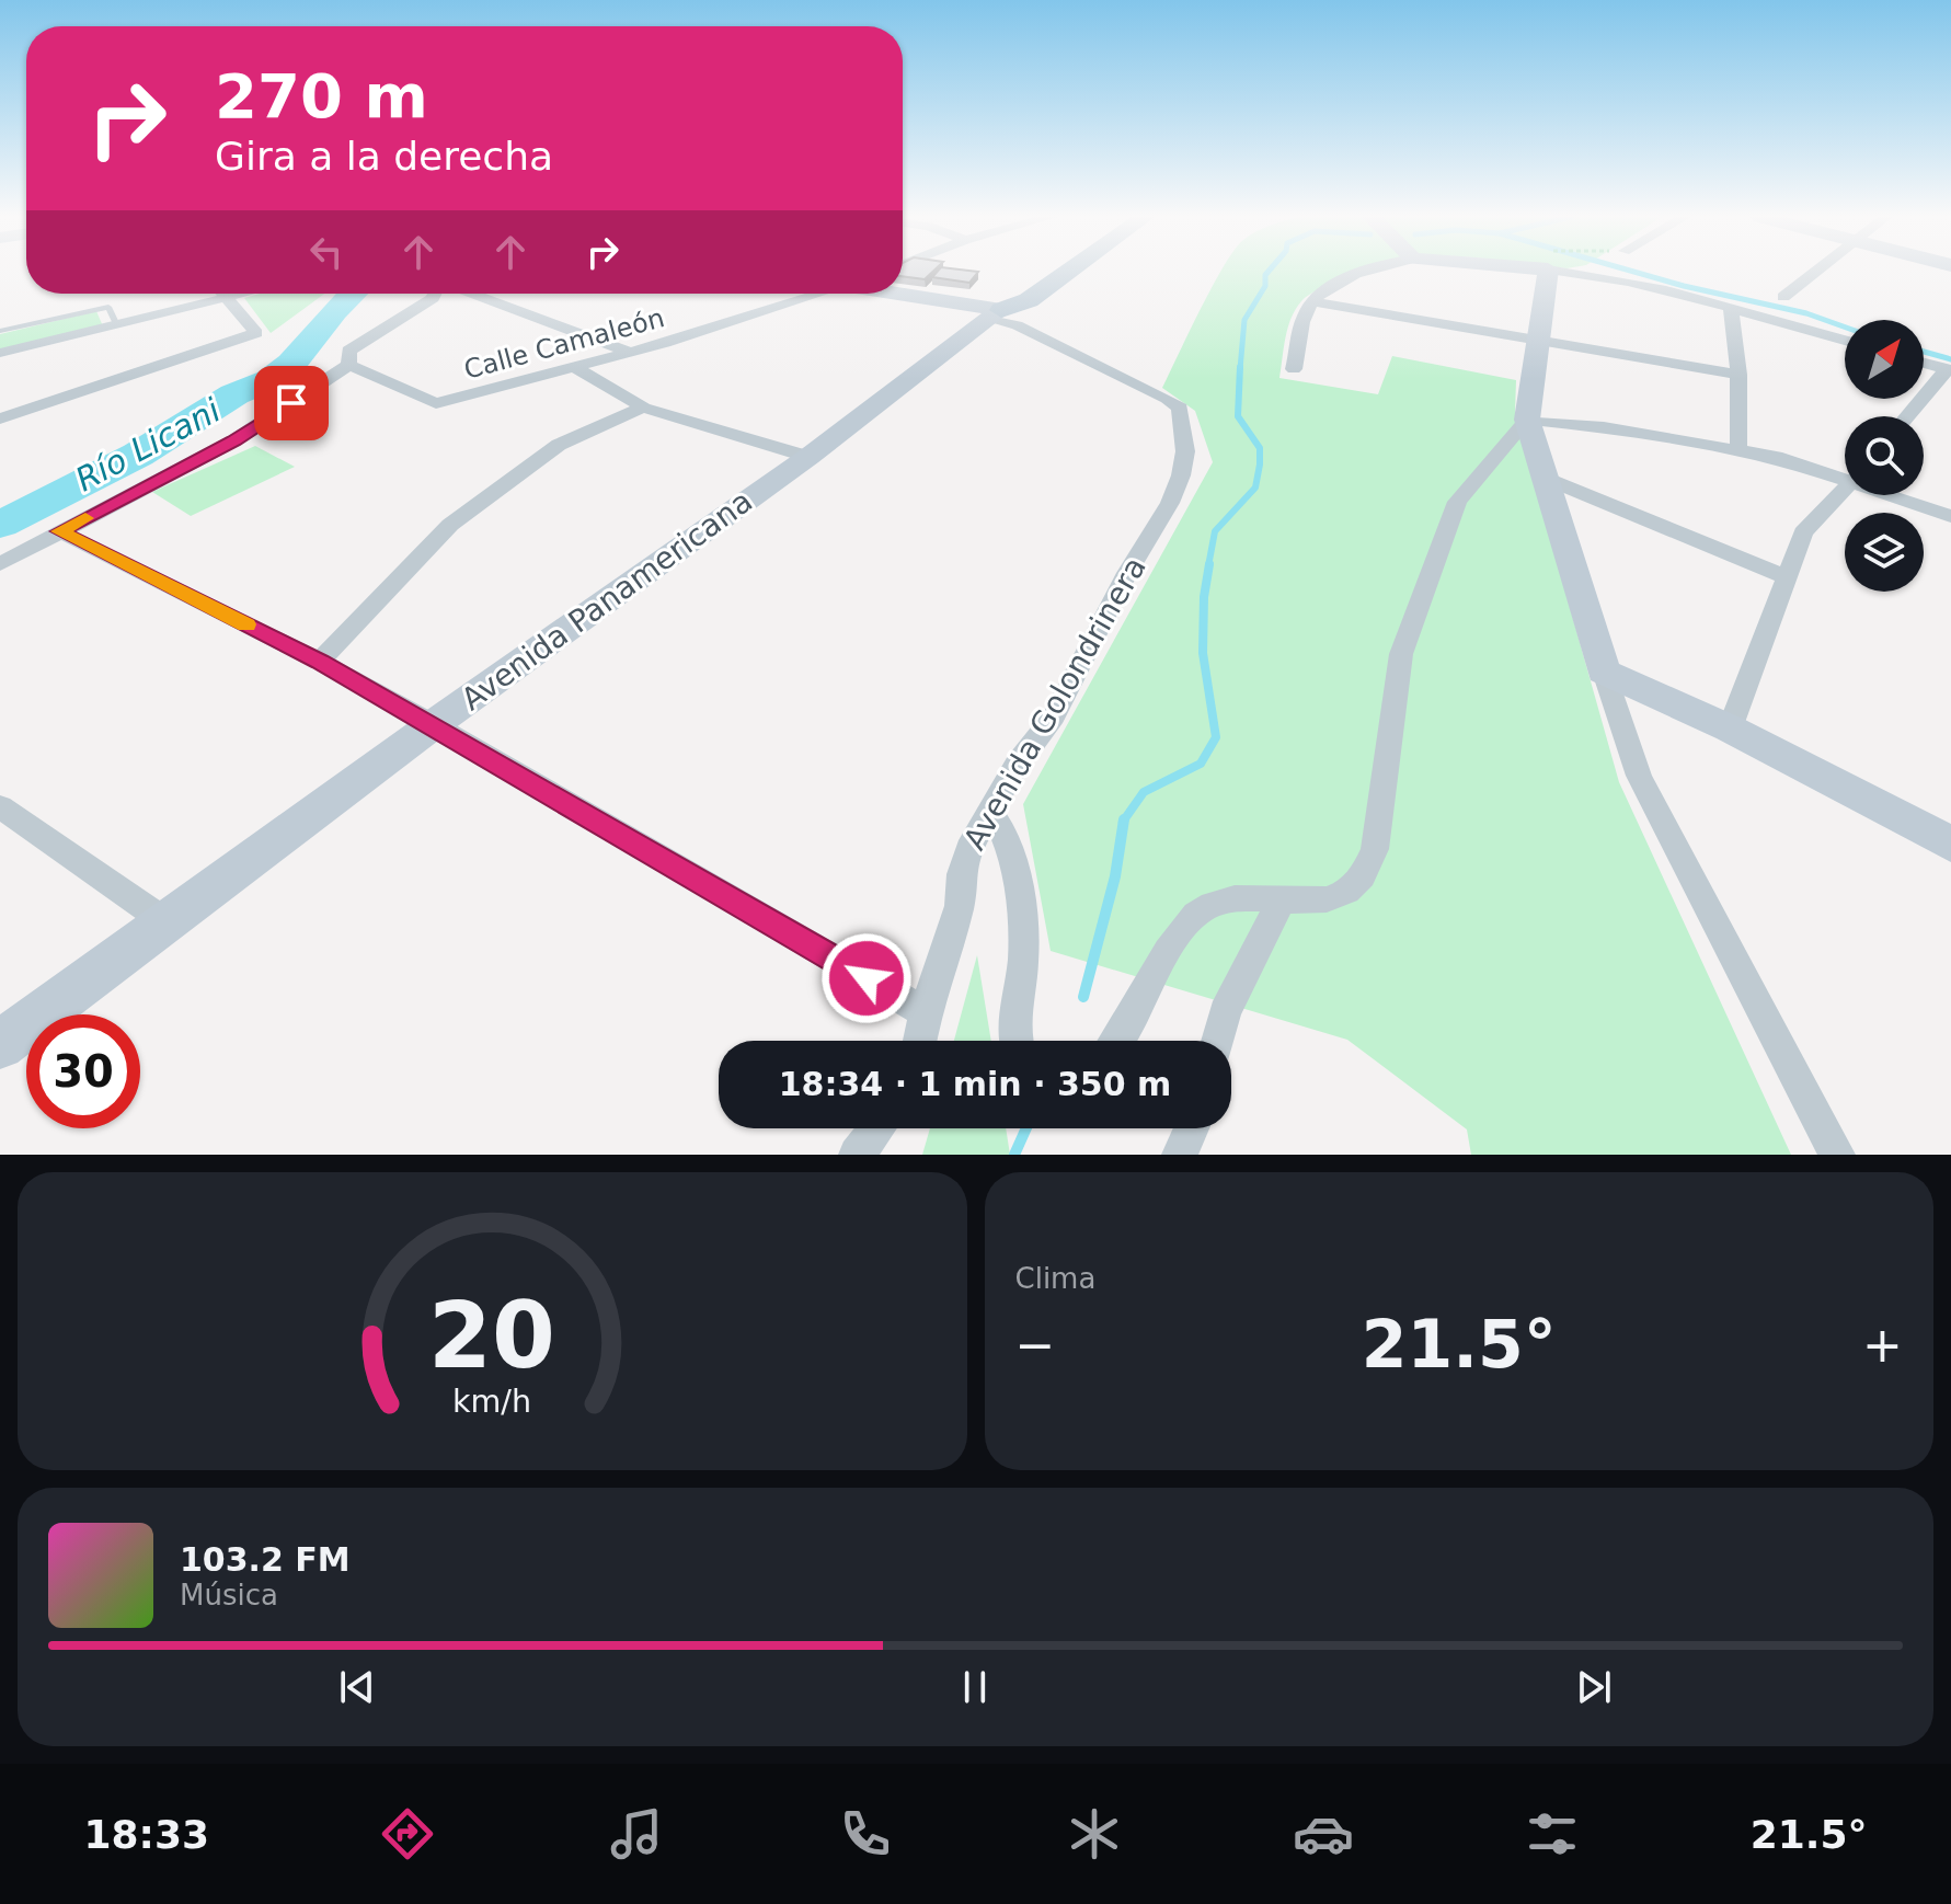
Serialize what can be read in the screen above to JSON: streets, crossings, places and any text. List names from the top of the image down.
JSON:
{
  "streets": {
    "main road": ["Avenida Panamericana"],
    "street": ["Calle Camaleón", "Avenida Golondrinera"]
  },
  "crossings": [
    ["Avenida Panamericana", "Avenida Golondrinera"]
  ],
  "water": ["Río Licani"],
  "north": "top right",
  "page": {
    "turn": ["270 m", "Gira a la derecha"],
    "limit": "30",
    "trip": "18:34 · 1 min · 350 m",
    "tile": "Clima",
    "heat": ["−", "21.5°", "+"],
    "song": ["103.2 FM", "Música"],
    "tabs": ["18:33", "21.5°"],
    "gauge": ["20", "km/h"]
  }
}
